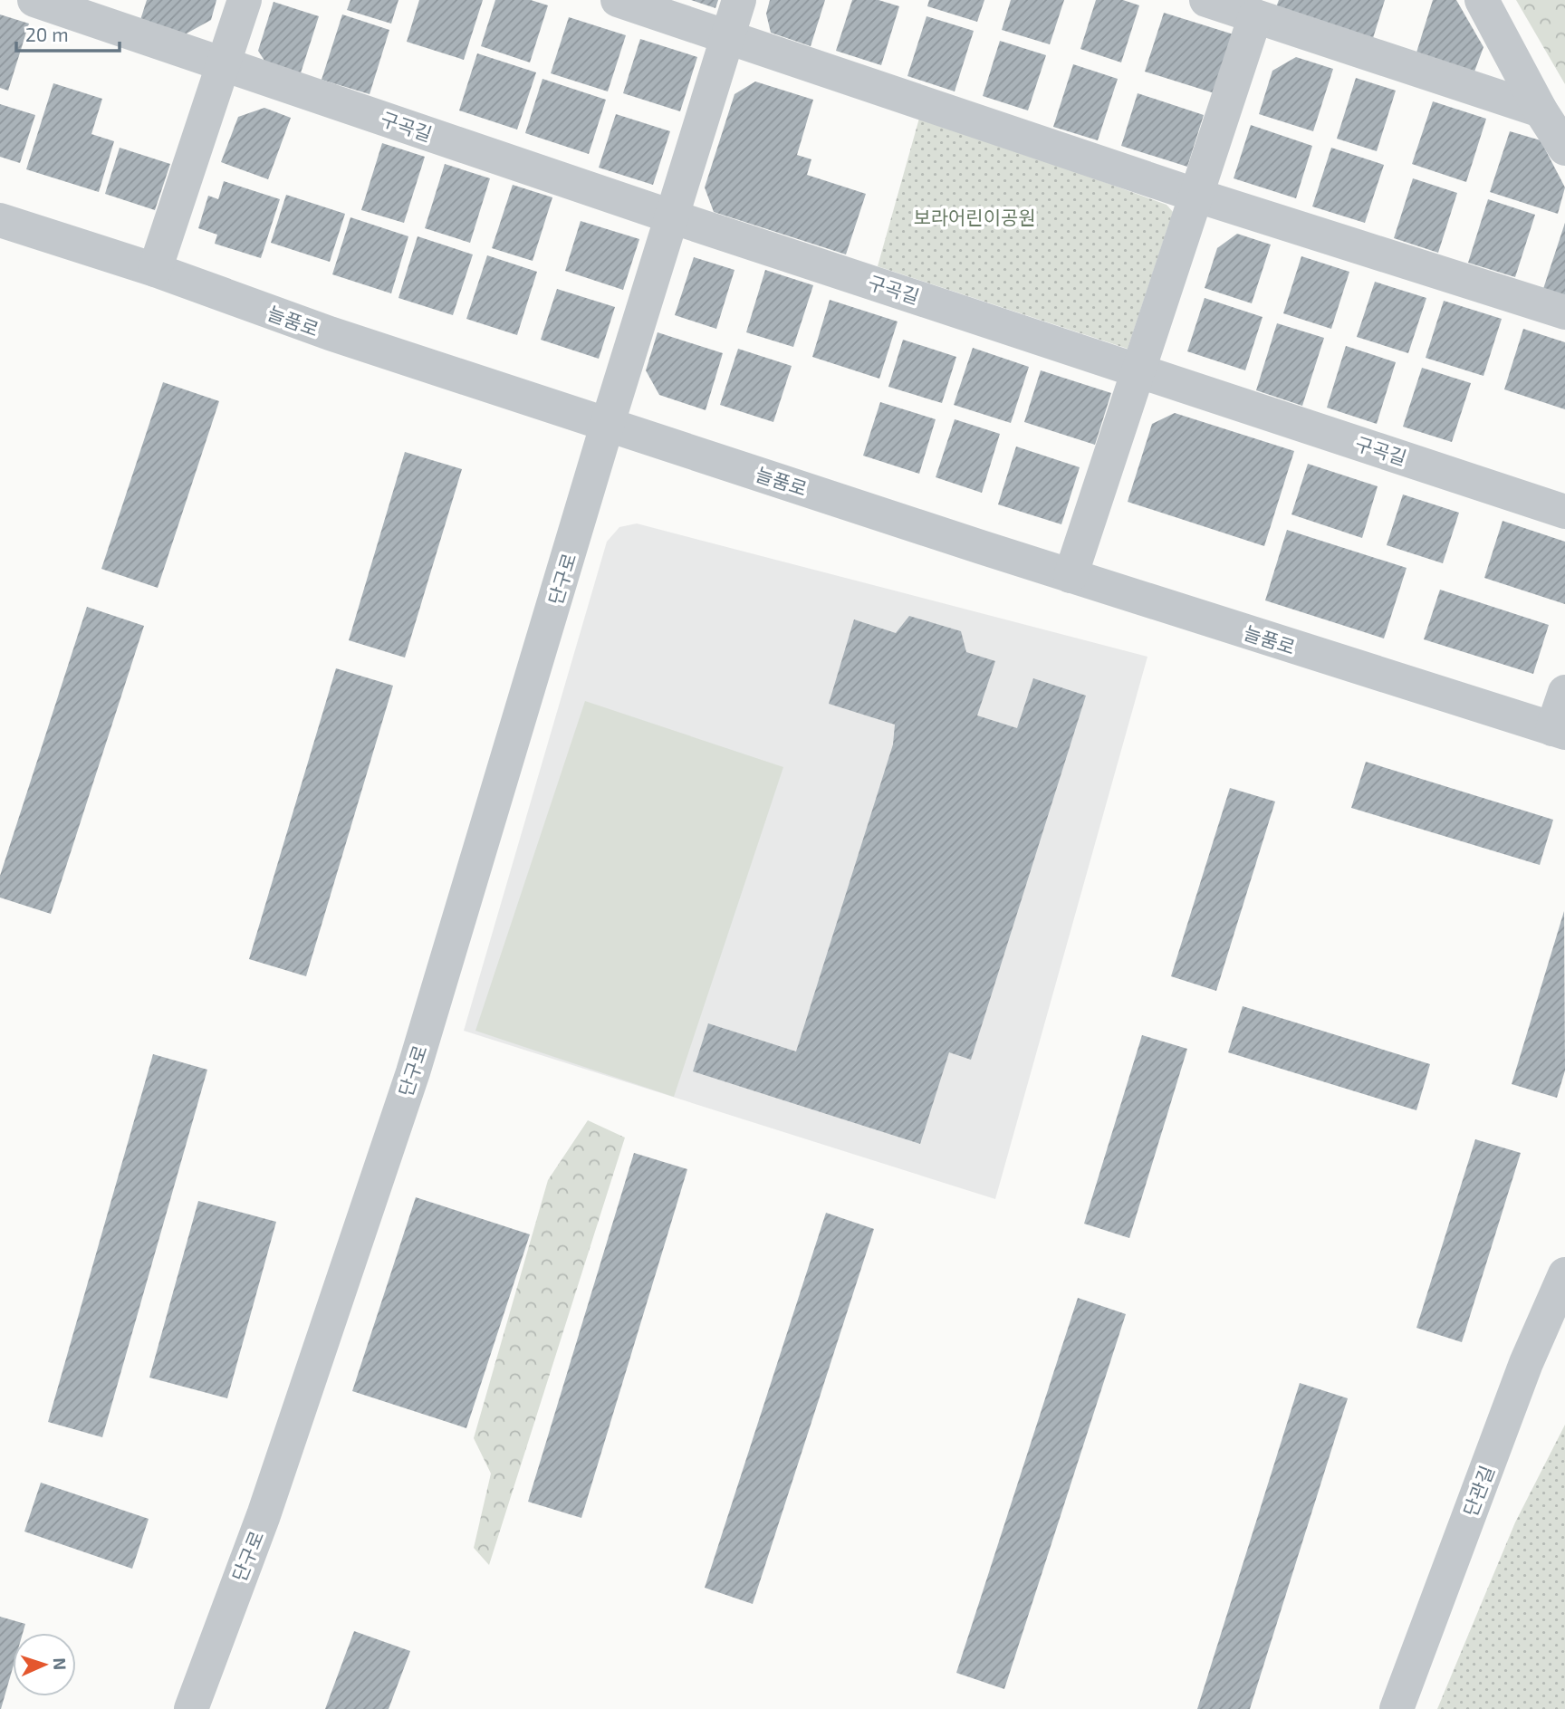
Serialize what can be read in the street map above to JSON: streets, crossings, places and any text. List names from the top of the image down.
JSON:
{
  "streets": {
    "street": [
      "구곡길",
      "늘품로",
      "단구로",
      "단관길"
    ]
  },
  "crossings": [
    ["구곡길", "단구로"],
    ["늘품로", "단구로"]
  ],
  "parks": ["보라어린이공원"],
  "scale_bar": "20 m",
  "north": "right"
}
